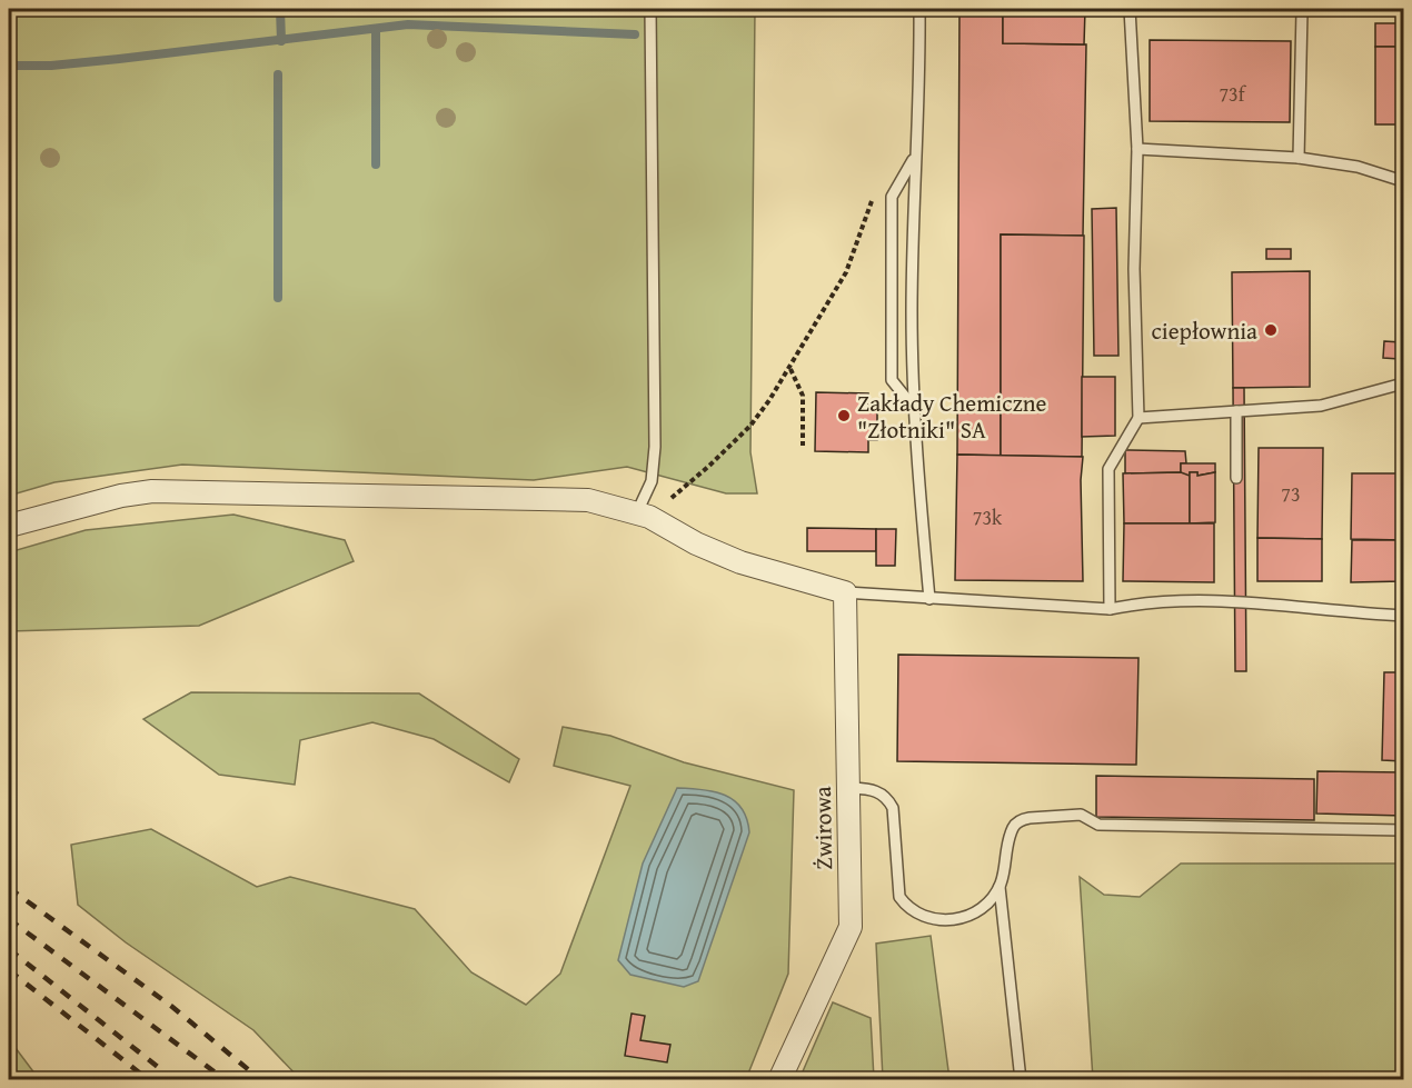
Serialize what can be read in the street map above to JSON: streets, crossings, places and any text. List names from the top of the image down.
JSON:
{
  "streets": {
    "street": ["Żwirowa"]
  },
  "places": ["ciepłownia", "Zakłady Chemiczne \"Złotniki\" SA"],
  "house_numbers": ["73f", "73", "73k"]
}
